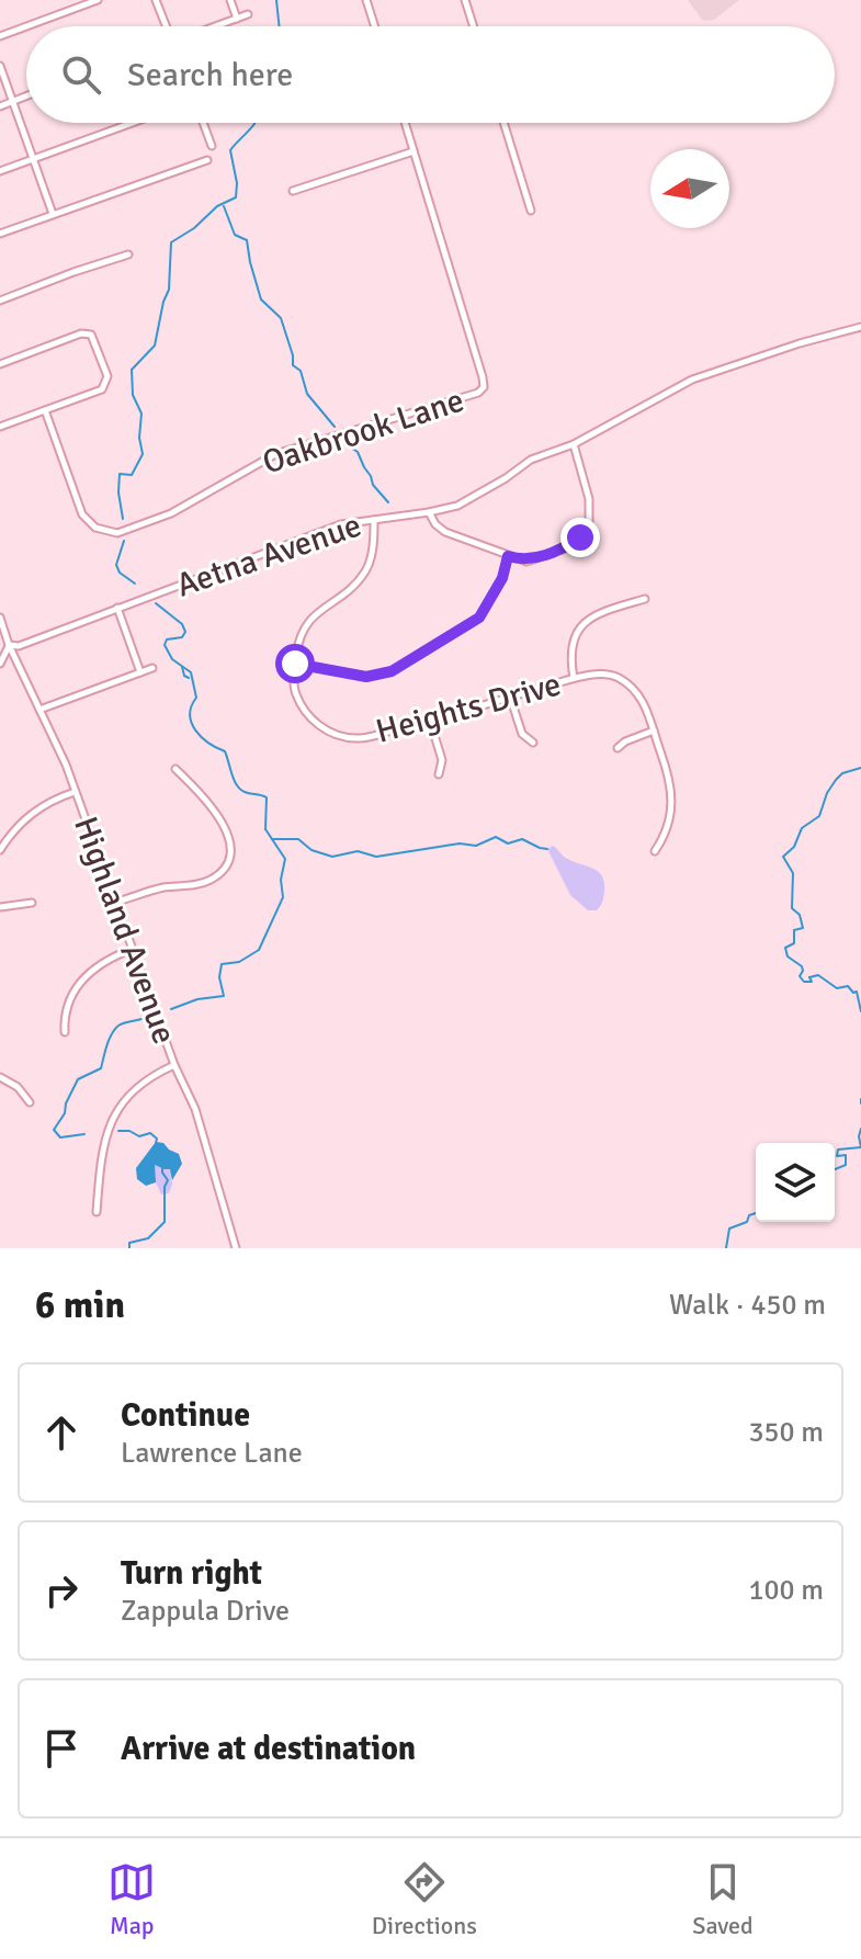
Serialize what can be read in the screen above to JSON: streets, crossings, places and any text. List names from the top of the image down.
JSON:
{
  "streets": {
    "street": [
      "Oakbrook Lane",
      "Aetna Avenue",
      "Heights Drive",
      "Highland Avenue"
    ]
  },
  "crossings": [
    ["Aetna Avenue", "Heights Drive"],
    ["Aetna Avenue", "Highland Avenue"]
  ],
  "north": "left",
  "page": {
    "search": "Search here",
    "heading": ["6 min", "Walk · 450 m"],
    "list": [
      ["Continue", "Lawrence Lane", "350 m"],
      ["Turn right", "Zappula Drive", "100 m"],
      "Arrive at destination"
    ],
    "nav": ["Map", "Directions", "Saved"]
  }
}
